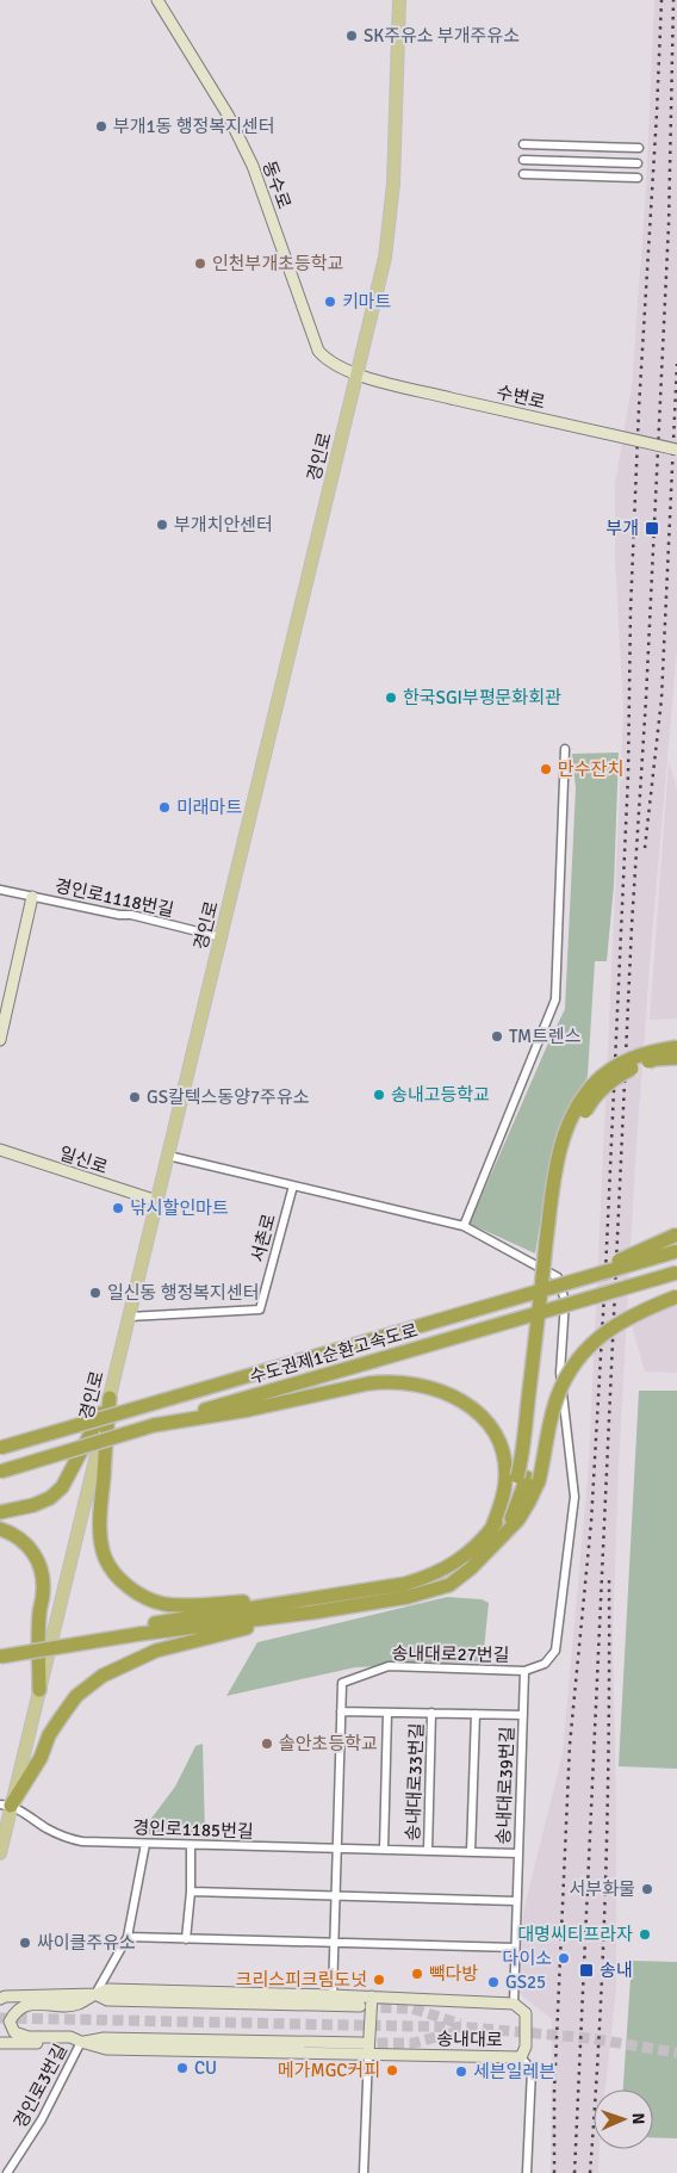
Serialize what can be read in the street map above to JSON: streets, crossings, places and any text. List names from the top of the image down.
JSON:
{
  "streets": {
    "highway": ["수도권제1순환고속도로"],
    "main road": ["경인로"],
    "street": [
      "동수로",
      "수변로",
      "경인로1118번길",
      "일신로",
      "서촌로",
      "송내대로27번길",
      "송내대로33번길",
      "송내대로39번길",
      "경인로1185번길",
      "송내대로",
      "경인로3번길"
    ]
  },
  "crossings": [
    ["동수로", "수변로"],
    ["동수로", "경인로"],
    ["수변로", "경인로"],
    ["경인로", "경인로1118번길"],
    ["경인로", "일신로"],
    ["경인로", "서촌로"],
    ["경인로", "경인로1185번길"],
    ["송내대로27번길", "송내대로33번길"],
    ["송내대로27번길", "송내대로39번길"],
    ["송내대로27번길", "경인로1185번길"],
    ["송내대로27번길", "송내대로"],
    ["송내대로33번길", "송내대로39번길"],
    ["송내대로33번길", "경인로1185번길"],
    ["송내대로39번길", "경인로1185번길"],
    ["송내대로39번길", "송내대로"],
    ["송내대로", "경인로3번길"]
  ],
  "places": {
    "other": [
      "SK주유소 부개주유소",
      "부개1동 행정복지센터",
      "인천부개초등학교",
      "키마트",
      "부개치안센터",
      "한국SGI부평문화회관",
      "만수잔치",
      "미래마트",
      "TM트렌스",
      "송내고등학교",
      "GS칼텍스동양7주유소",
      "낚시할인마트",
      "일신동 행정복지센터",
      "솔안초등학교",
      "서부화물",
      "대명씨티프라자",
      "싸이클주유소",
      "다이소",
      "빽다방",
      "크리스피크림도넛",
      "GS25",
      "CU",
      "메가MGC커피",
      "세븐일레븐"
    ],
    "transit": ["부개", "송내"]
  },
  "north": "right"
}
